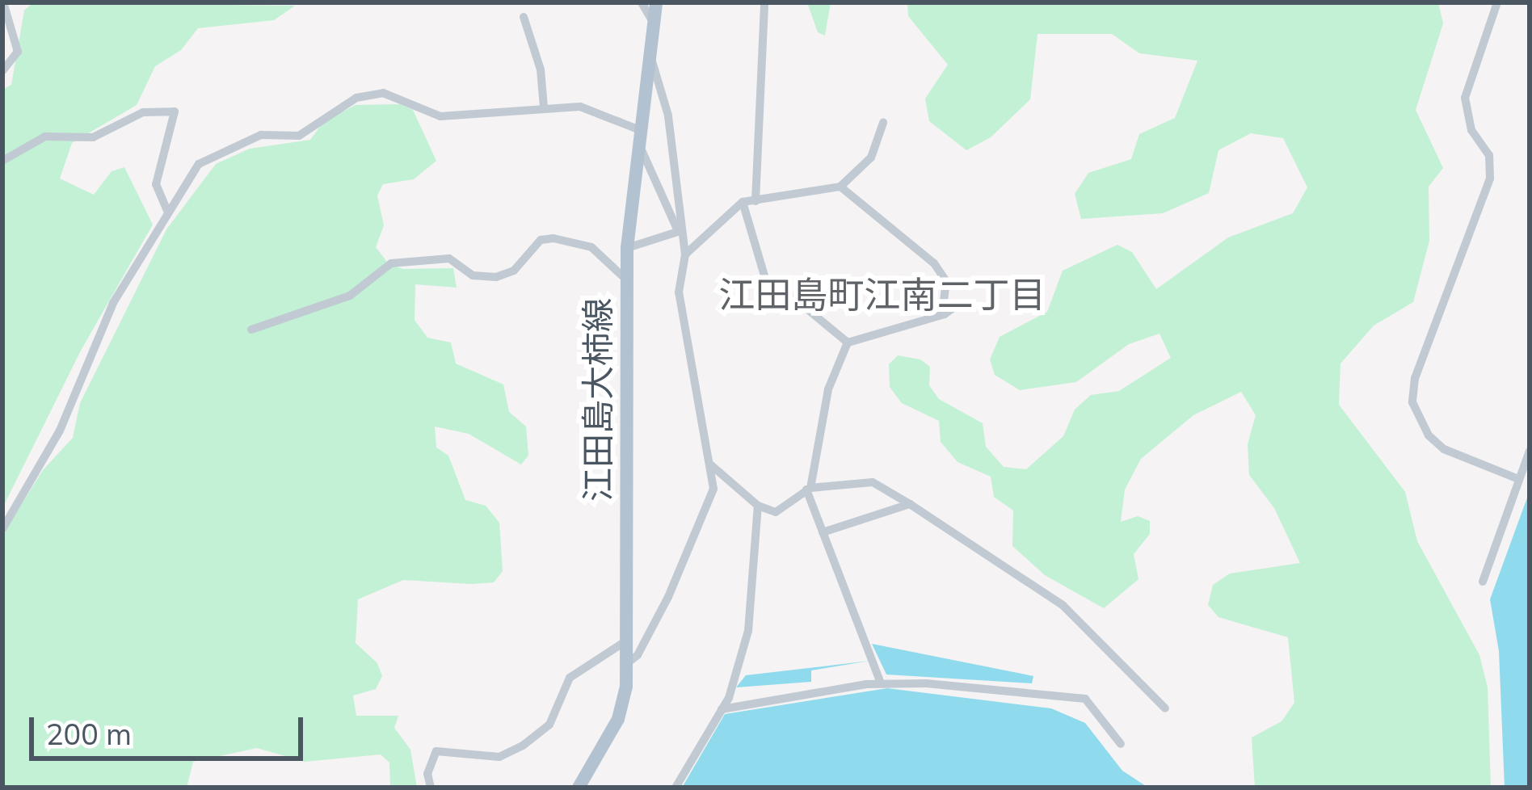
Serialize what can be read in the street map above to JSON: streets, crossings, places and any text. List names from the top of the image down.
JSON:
{
  "streets": {
    "main road": ["江田島大柿線"]
  },
  "districts": ["江田島町江南二丁目"],
  "scale_bar": "200 m"
}
